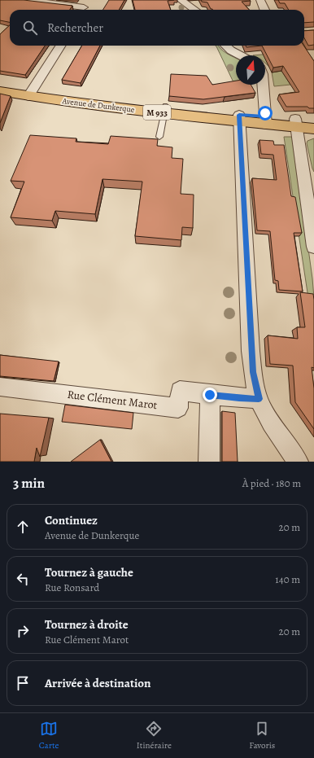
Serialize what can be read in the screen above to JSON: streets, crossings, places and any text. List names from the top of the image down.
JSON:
{
  "streets": {
    "main road": ["Avenue de Dunkerque", "M 933"],
    "street": ["Rue Clément Marot"]
  },
  "north": "top",
  "page": {
    "search": "Rechercher",
    "heading": ["3 min", "À pied · 180 m"],
    "list": [
      ["Continuez", "Avenue de Dunkerque", "20 m"],
      ["Tournez à gauche", "Rue Ronsard", "140 m"],
      ["Tournez à droite", "Rue Clément Marot", "20 m"],
      "Arrivée à destination"
    ],
    "nav": ["Carte", "Itinéraire", "Favoris"]
  }
}
